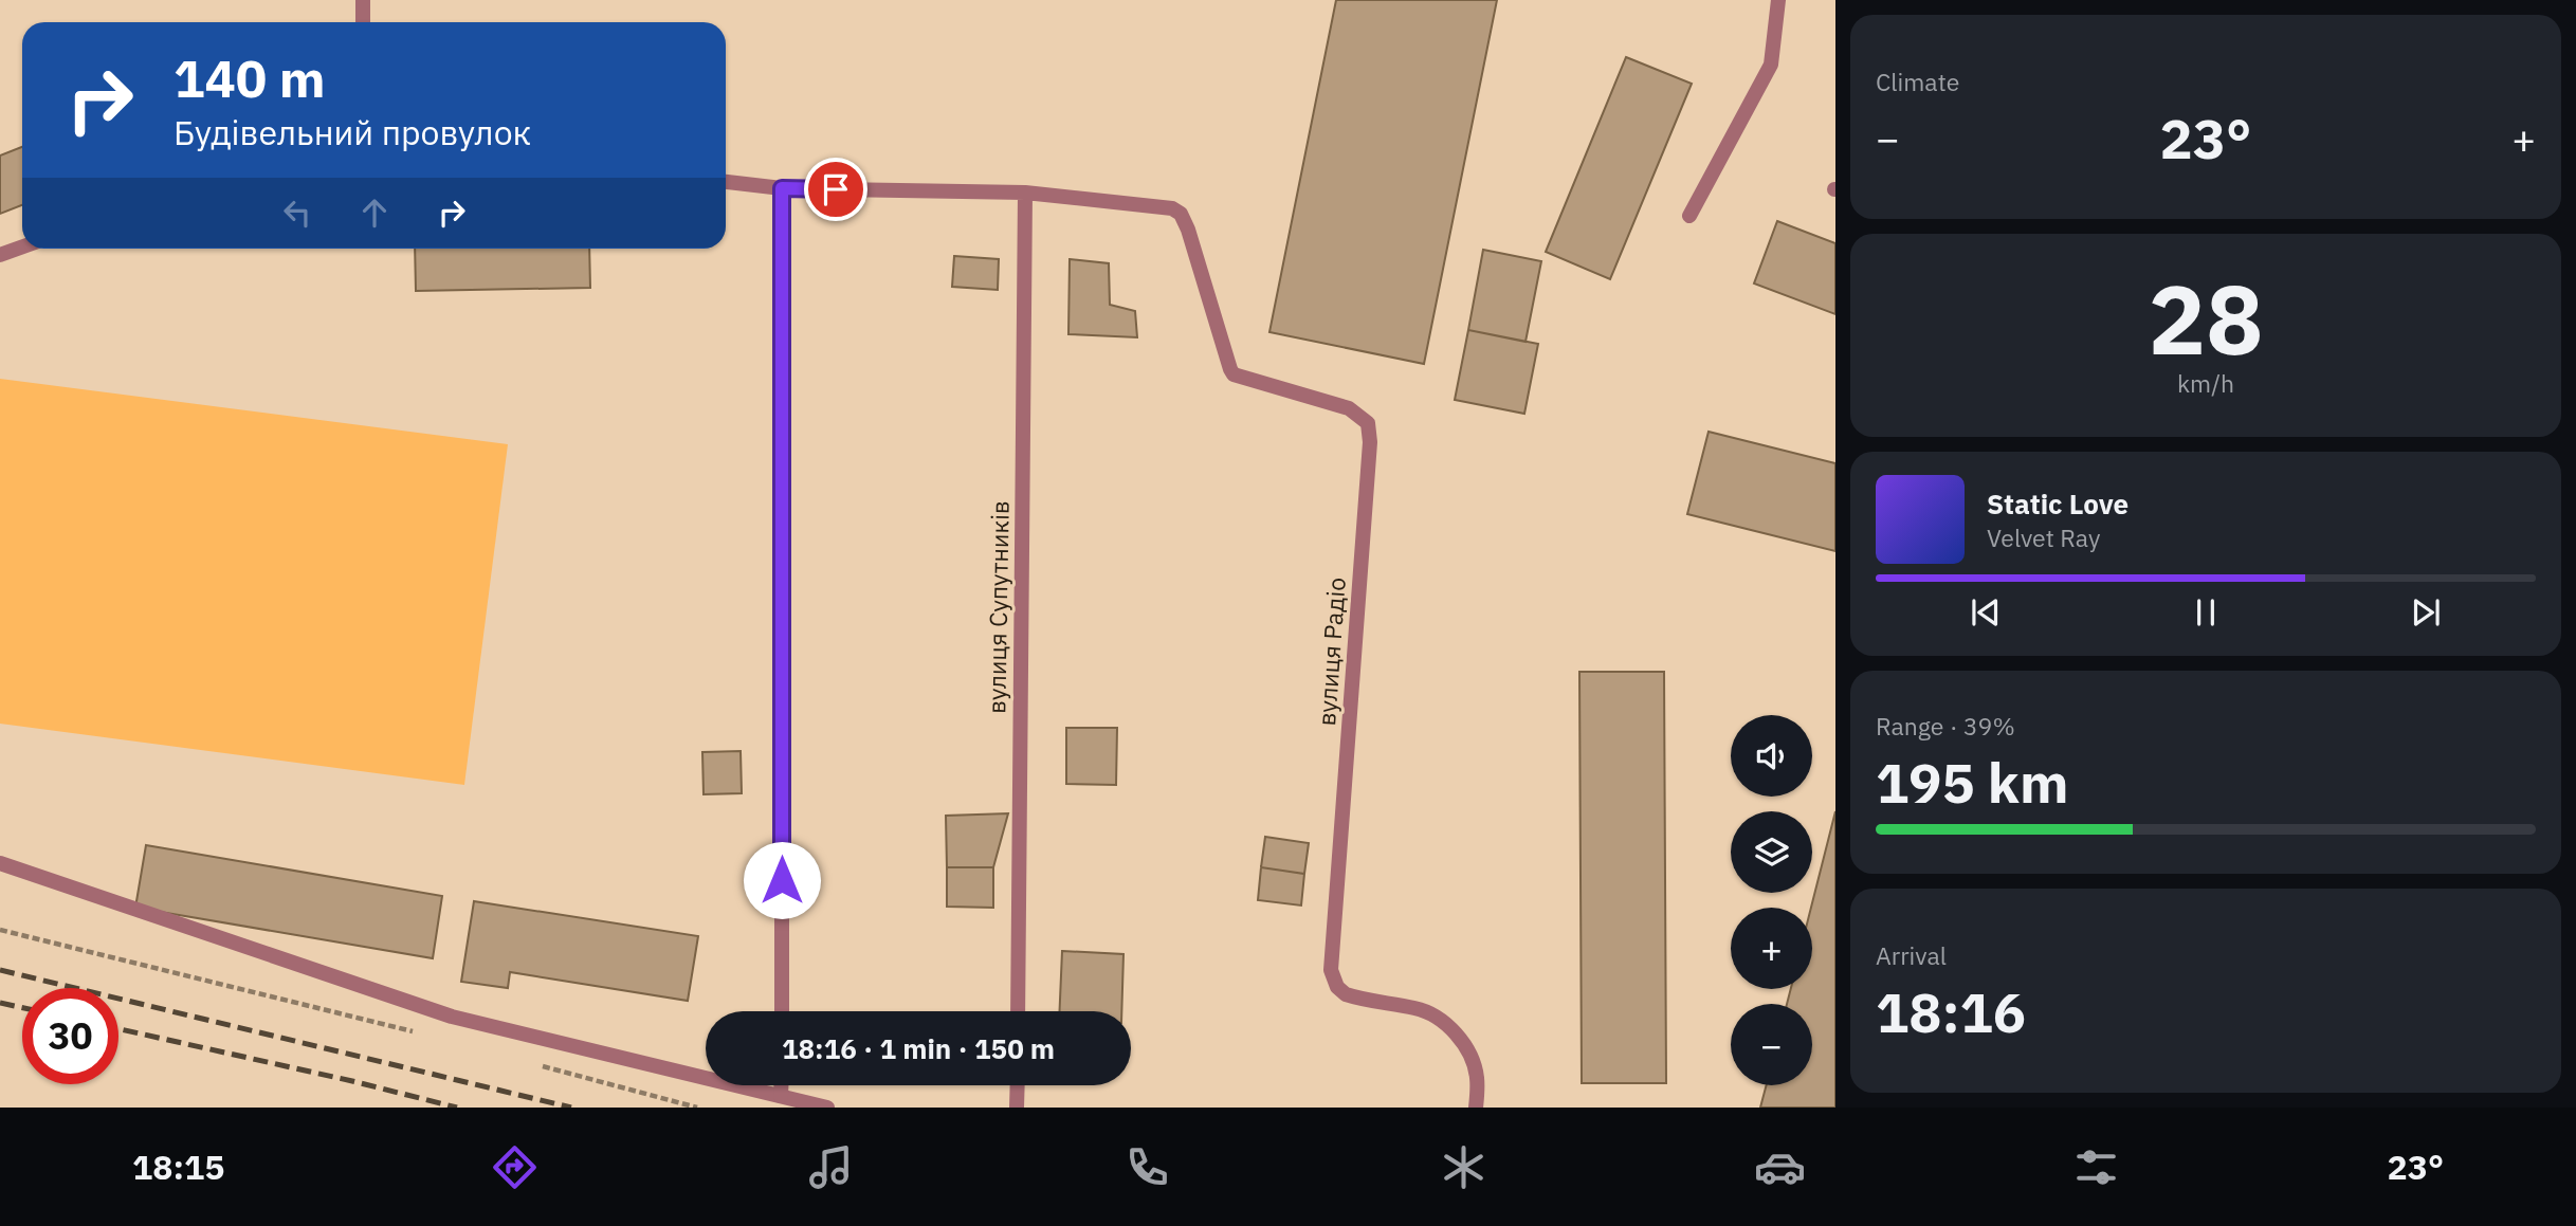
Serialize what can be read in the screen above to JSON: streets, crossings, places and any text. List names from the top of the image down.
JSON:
{
  "streets": {
    "street": ["вулиця Супутників", "вулиця Радіо"]
  },
  "crossings": [
    ["вулиця Супутників", "вулиця Радіо"]
  ],
  "page": {
    "tile": [
      "Climate",
      ["28", "km/h"],
      ["Range · 39%", "195 km"],
      ["Arrival", "18:16"]
    ],
    "turn": ["140 m", "Будівельний провулок"],
    "heat": ["−", "23°", "+"],
    "song": ["Static Love", "Velvet Ray"],
    "map_buttons": ["+", "−"],
    "limit": "30",
    "trip": "18:16 · 1 min · 150 m",
    "tabs": ["18:15", "23°"]
  }
}
